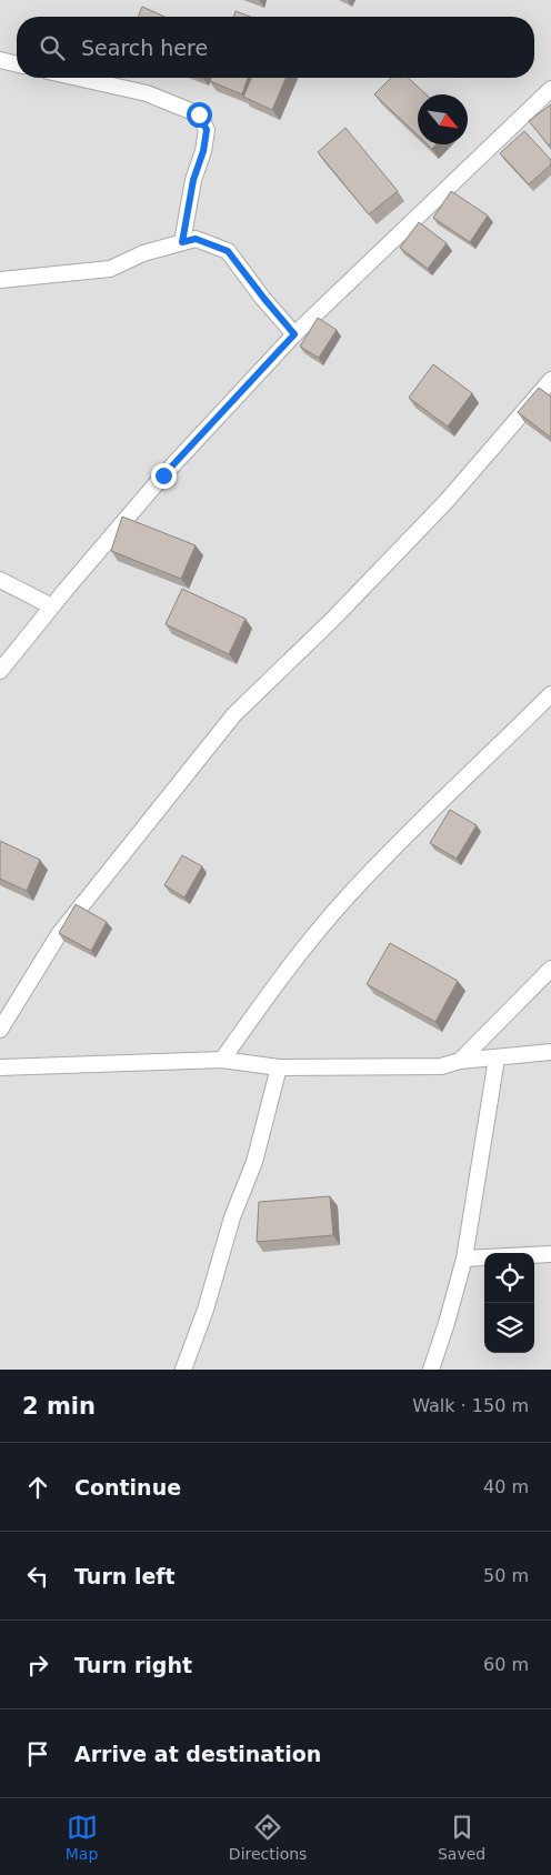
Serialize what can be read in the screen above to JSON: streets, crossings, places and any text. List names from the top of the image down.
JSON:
{
  "north": "bottom right",
  "page": {
    "search": "Search here",
    "heading": ["2 min", "Walk · 150 m"],
    "list": [
      ["Continue", "40 m"],
      ["Turn left", "50 m"],
      ["Turn right", "60 m"],
      "Arrive at destination"
    ],
    "nav": ["Map", "Directions", "Saved"]
  }
}
